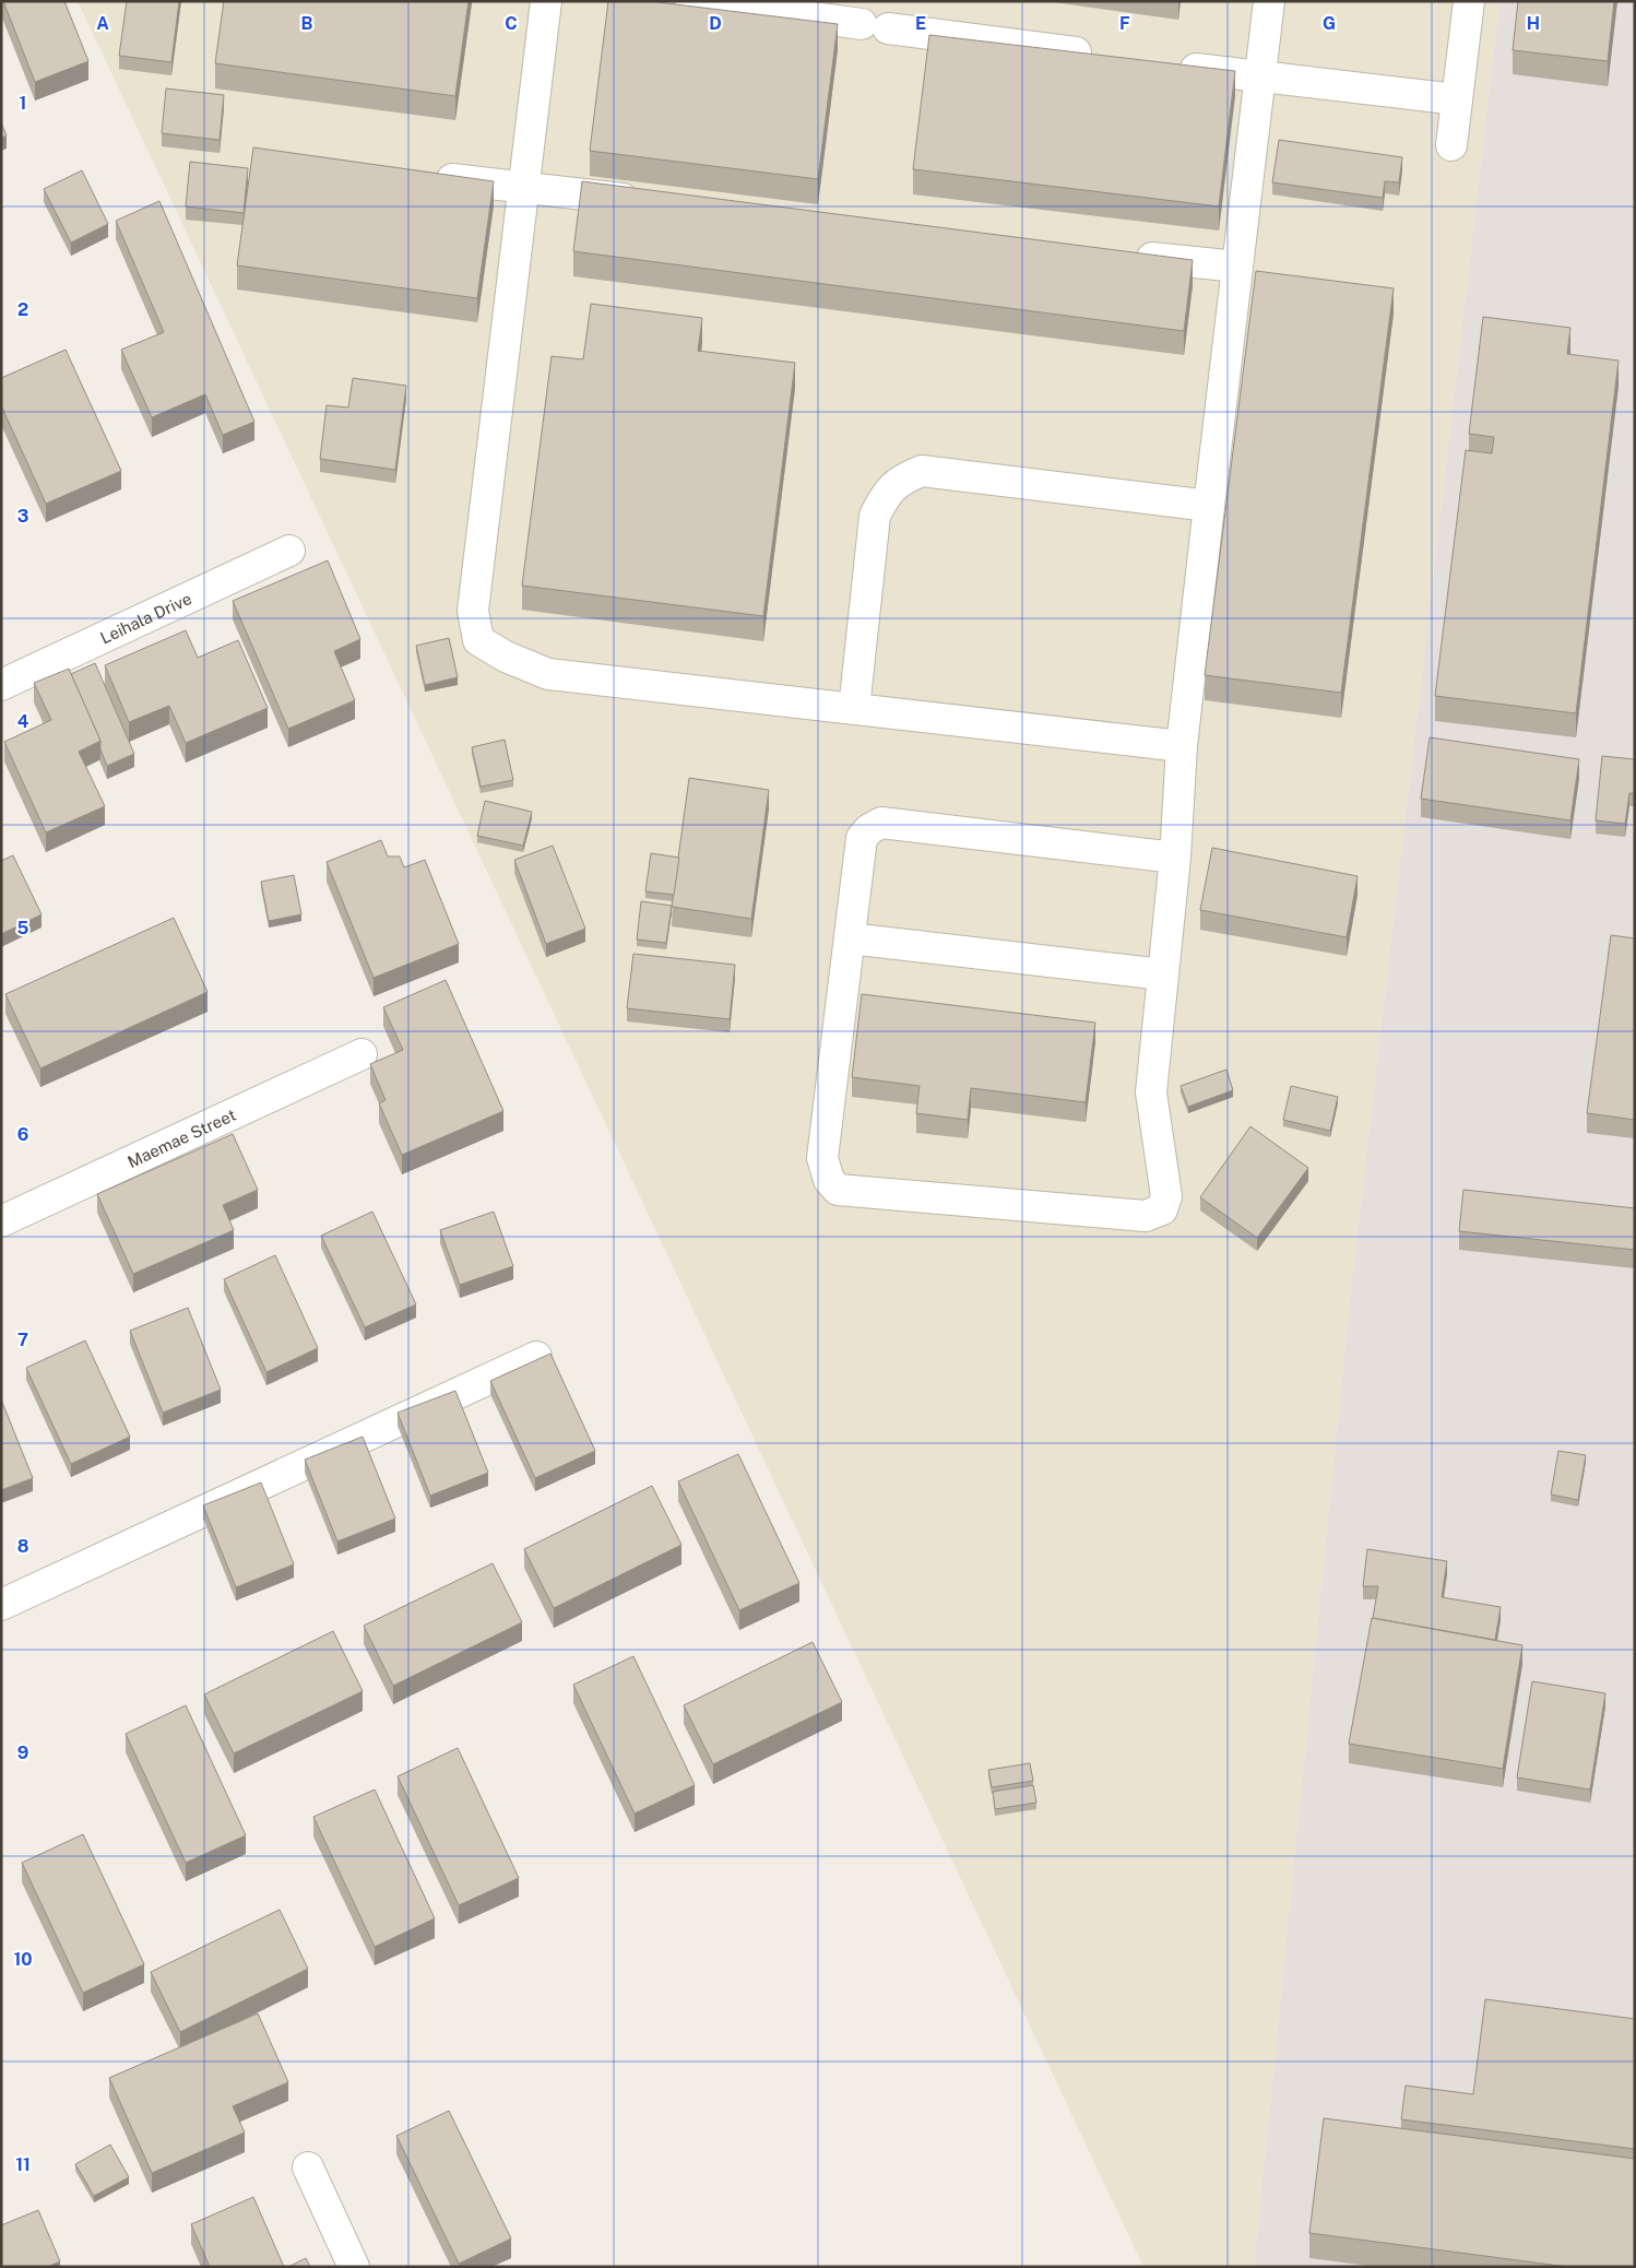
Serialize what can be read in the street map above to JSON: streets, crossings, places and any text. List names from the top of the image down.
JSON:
{
  "streets": {
    "street": ["Leihala Drive", "Maemae Street"]
  },
  "grid": {
    "columns": [
      "A",
      "B",
      "C",
      "D",
      "E",
      "F",
      "G",
      "H"
    ],
    "rows": [
      "1",
      "2",
      "3",
      "4",
      "5",
      "6",
      "7",
      "8",
      "9",
      "10",
      "11"
    ]
  }
}
